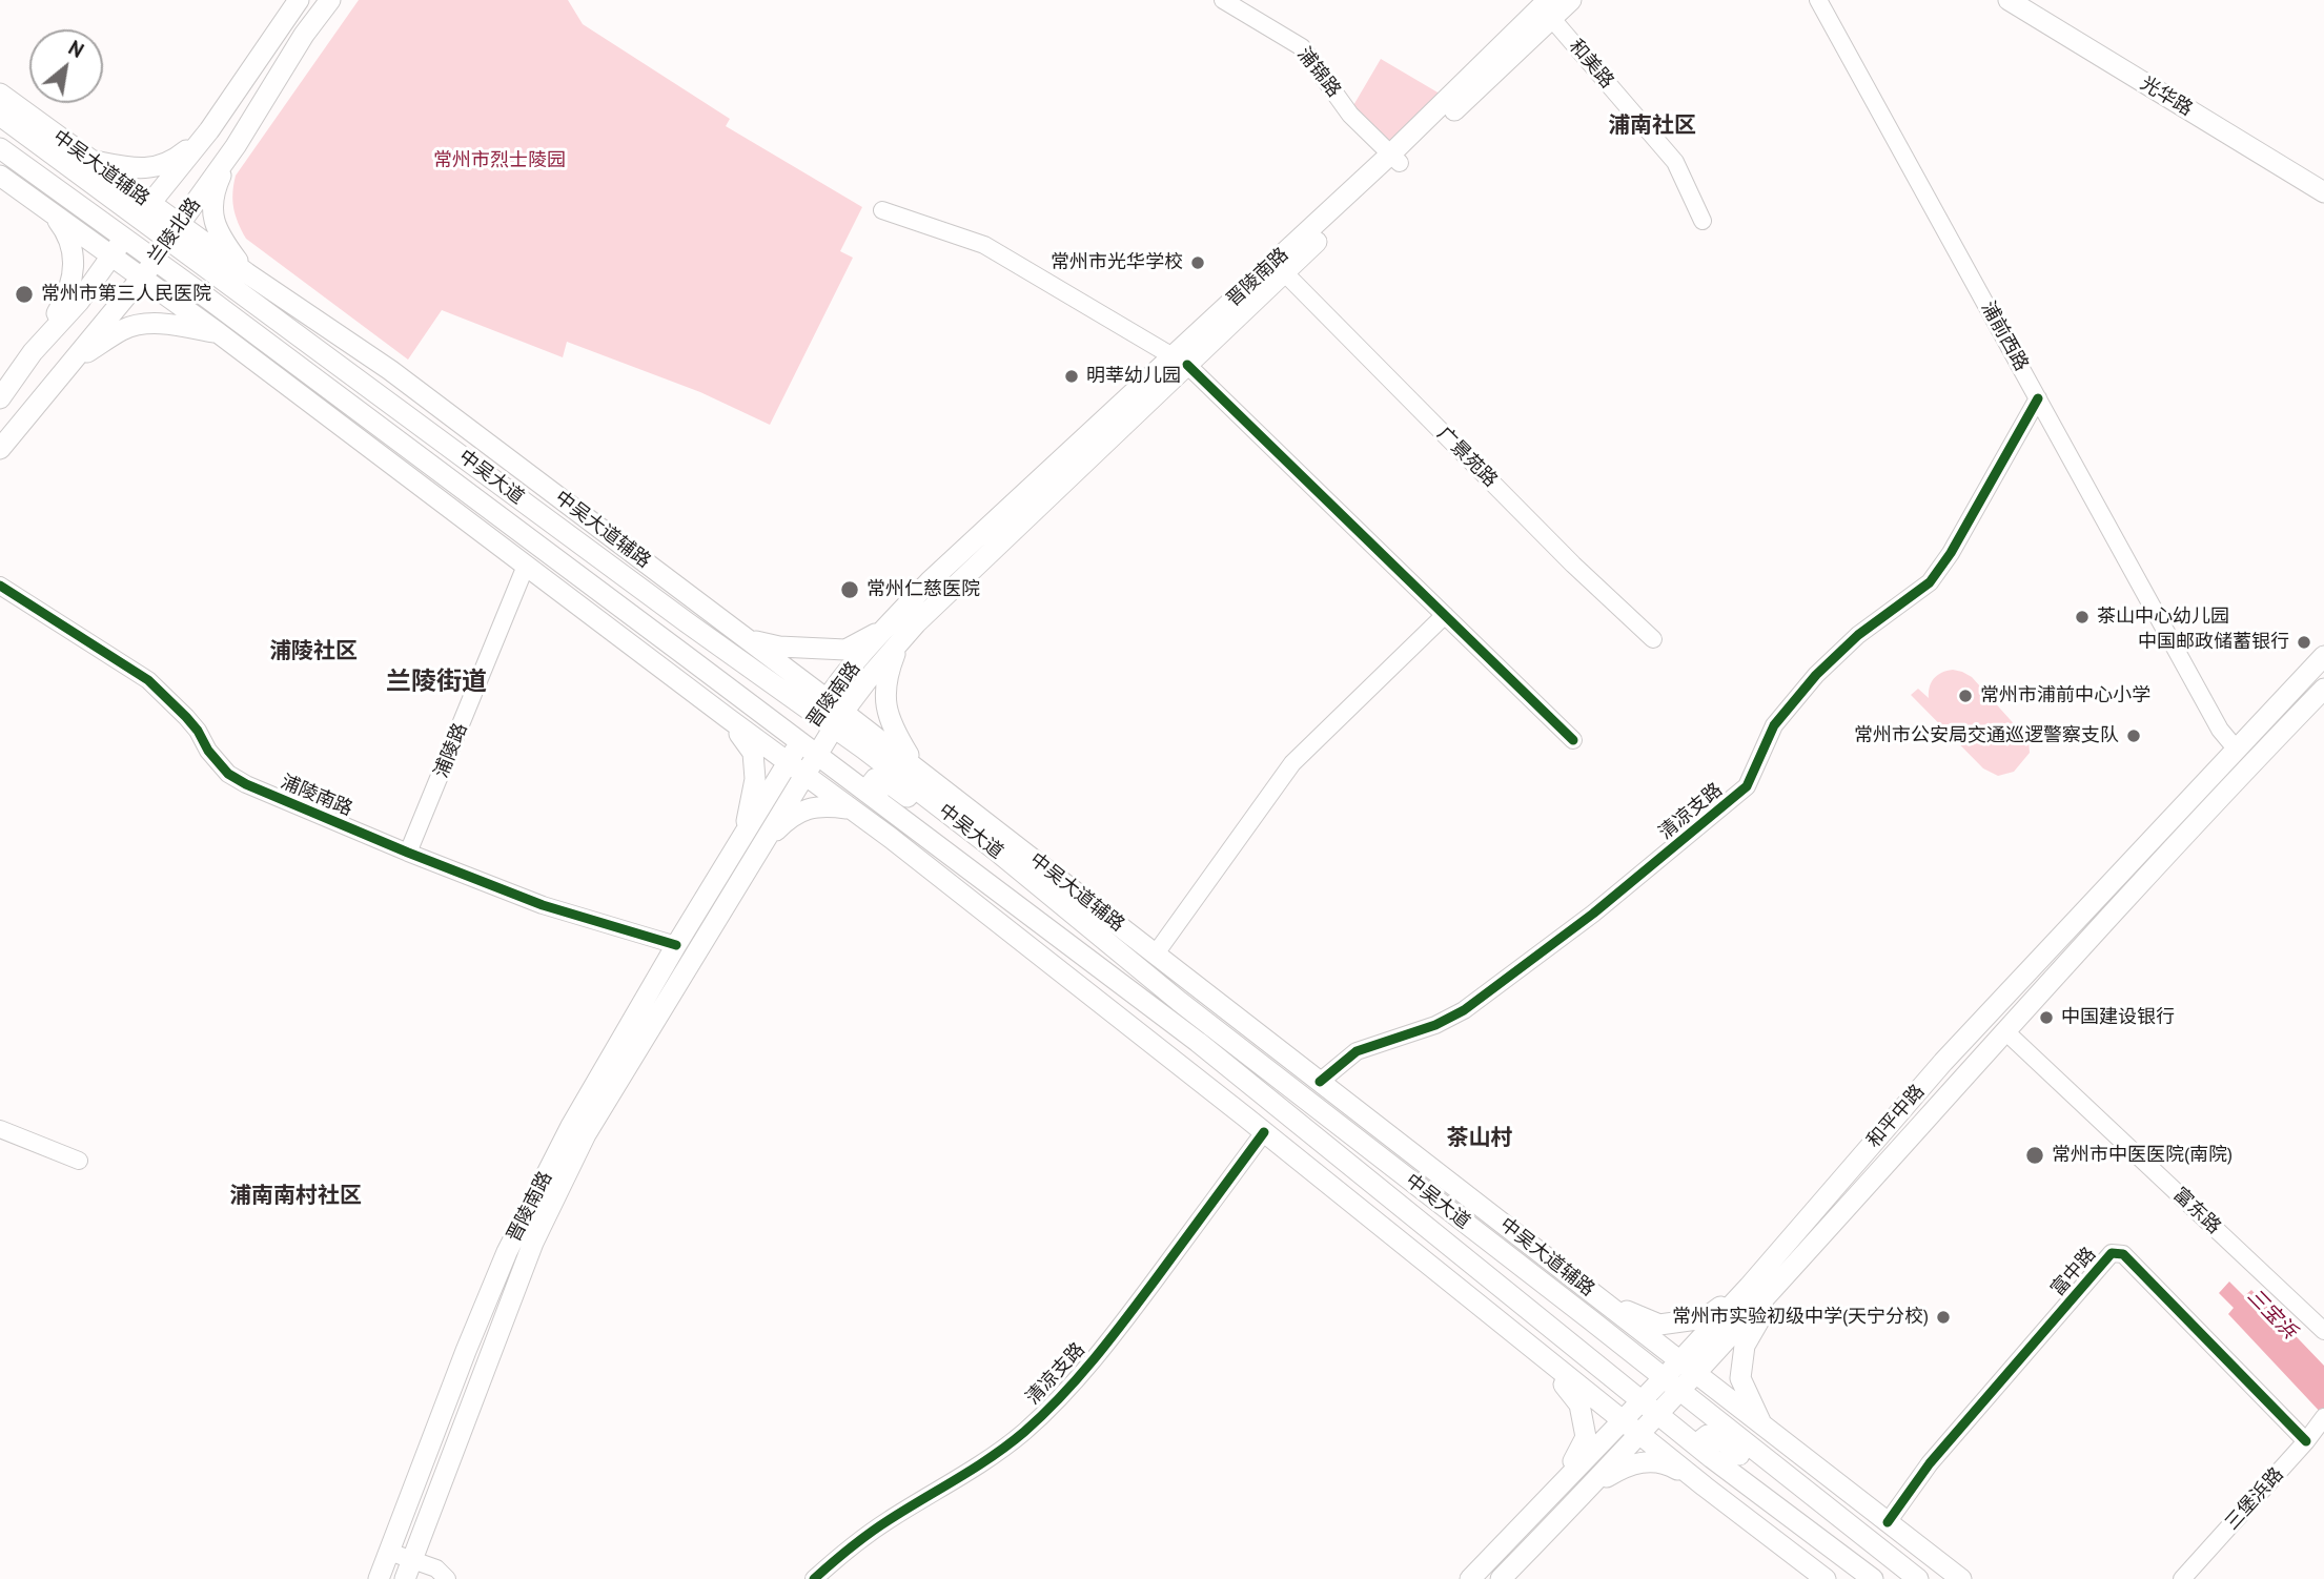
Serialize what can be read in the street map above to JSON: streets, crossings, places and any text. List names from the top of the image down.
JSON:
{
  "streets": {
    "main road": [
      "光华路",
      "中吴大道辅路",
      "兰陵北路",
      "晋陵南路",
      "中吴大道",
      "和平中路"
    ],
    "street": [
      "和美路",
      "浦锦路",
      "浦前西路",
      "广景苑路",
      "浦陵路",
      "浦陵南路",
      "清凉支路",
      "富东路",
      "富中路",
      "三堡浜路"
    ]
  },
  "crossings": [
    ["和美路", "晋陵南路"],
    ["浦锦路", "晋陵南路"],
    ["中吴大道辅路", "兰陵北路"],
    ["中吴大道辅路", "晋陵南路"],
    ["中吴大道辅路", "中吴大道"],
    ["中吴大道辅路", "清凉支路"],
    ["中吴大道辅路", "和平中路"],
    ["中吴大道辅路", "富中路"],
    ["兰陵北路", "中吴大道"],
    ["晋陵南路", "广景苑路"],
    ["晋陵南路", "中吴大道"],
    ["晋陵南路", "浦陵南路"],
    ["浦前西路", "清凉支路"],
    ["浦前西路", "和平中路"],
    ["中吴大道", "和平中路"],
    ["浦陵路", "浦陵南路"],
    ["和平中路", "富东路"],
    ["富中路", "三堡浜路"]
  ],
  "districts": [
    "浦南社区",
    "浦陵社区",
    "兰陵街道",
    "茶山村",
    "浦南南村社区"
  ],
  "water": ["三宝浜"],
  "parks": ["常州市烈士陵园"],
  "places": [
    "常州市光华学校",
    "常州市第三人民医院",
    "明莘幼儿园",
    "常州仁慈医院",
    "茶山中心幼儿园",
    "中国邮政储蓄银行",
    "常州市浦前中心小学",
    "常州市公安局交通巡逻警察支队",
    "中国建设银行",
    "常州市中医医院(南院)",
    "常州市实验初级中学(天宁分校)"
  ],
  "north": "top right"
}
